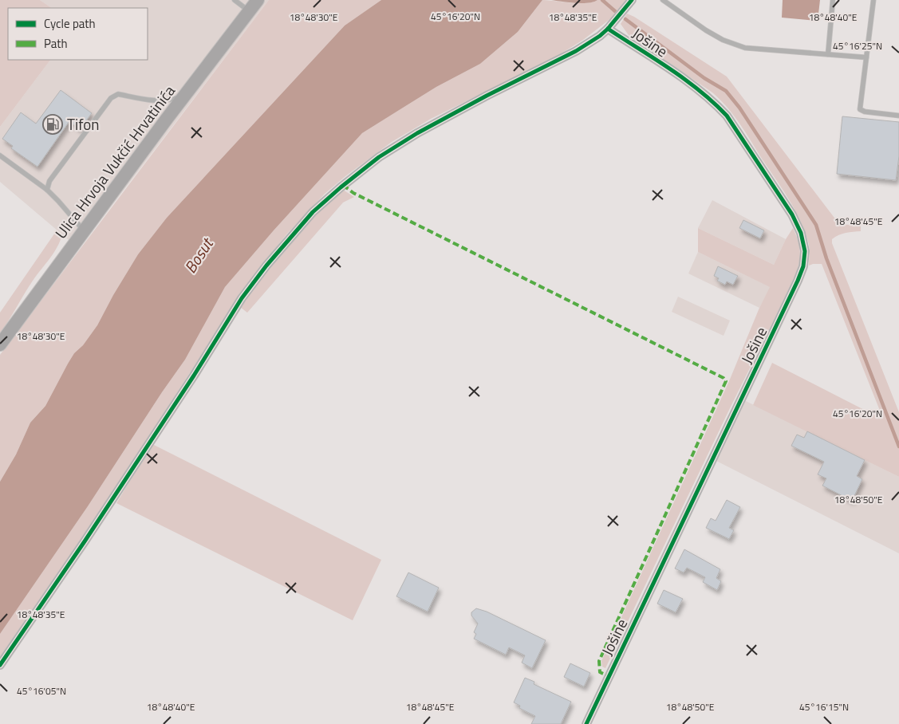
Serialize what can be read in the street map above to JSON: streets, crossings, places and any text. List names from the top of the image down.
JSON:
{
  "streets": {
    "main road": ["Ulica Hrvoja Vukčić Hrvatinića"],
    "street": ["Jošine"]
  },
  "water": ["Bosut"],
  "places": {
    "fuel station": ["Tifon"]
  },
  "legend": ["Cycle path", "Path"],
  "coordinates": [
    "45°16'20\"N",
    "18°48'35\"E",
    "18°48'40\"E",
    "18°48'30\"E",
    "45°16'25\"N",
    "18°48'45\"E",
    "18°48'50\"E",
    "45°16'05\"N",
    "45°16'15\"N"
  ]
}
